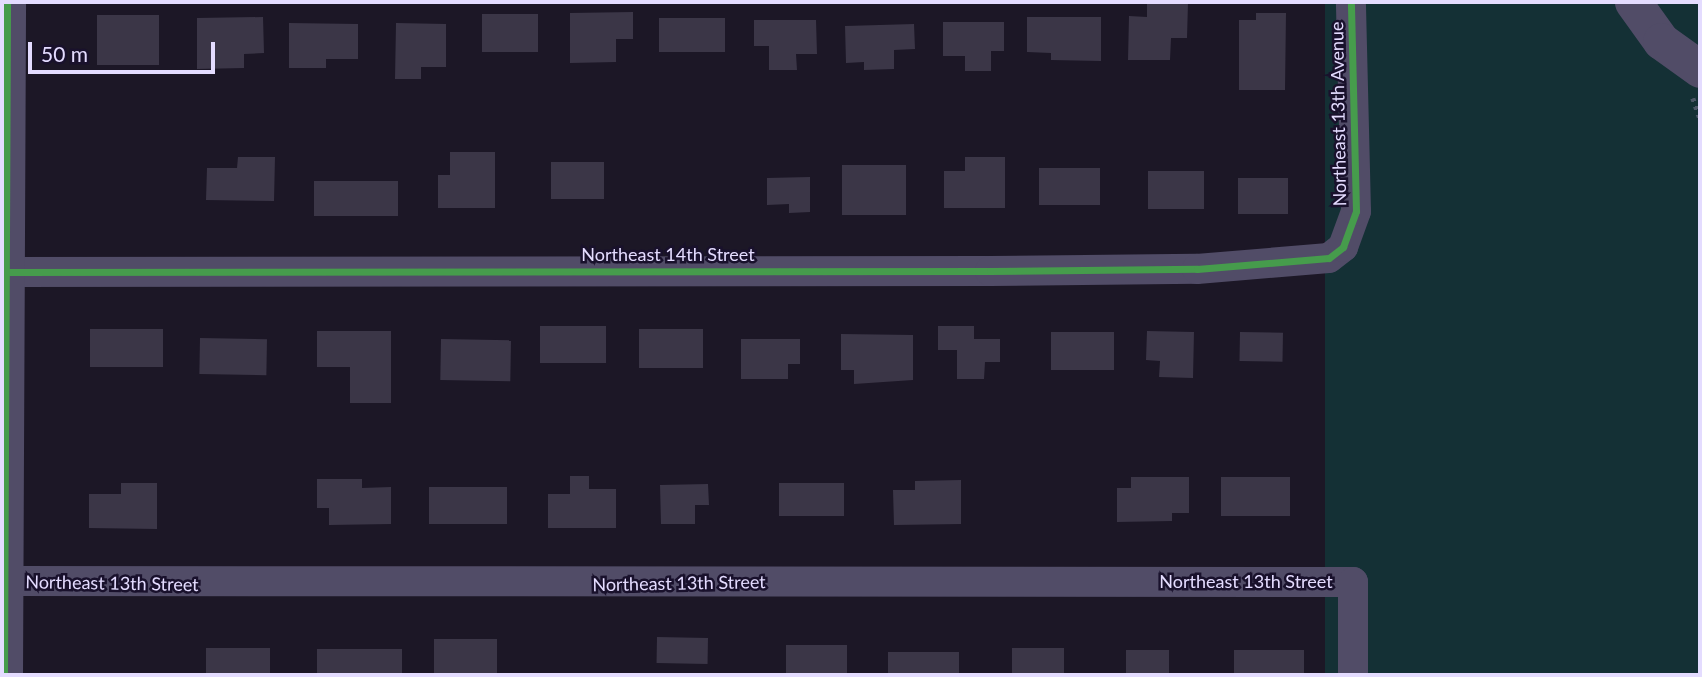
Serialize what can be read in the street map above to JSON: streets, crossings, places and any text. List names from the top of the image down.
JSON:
{
  "streets": {
    "street": ["Northeast 13th Avenue", "Northeast 14th Street", "Northeast 13th Street"]
  },
  "crossings": [
    ["Northeast 13th Avenue", "Northeast 14th Street"]
  ],
  "scale_bar": "50 m"
}
